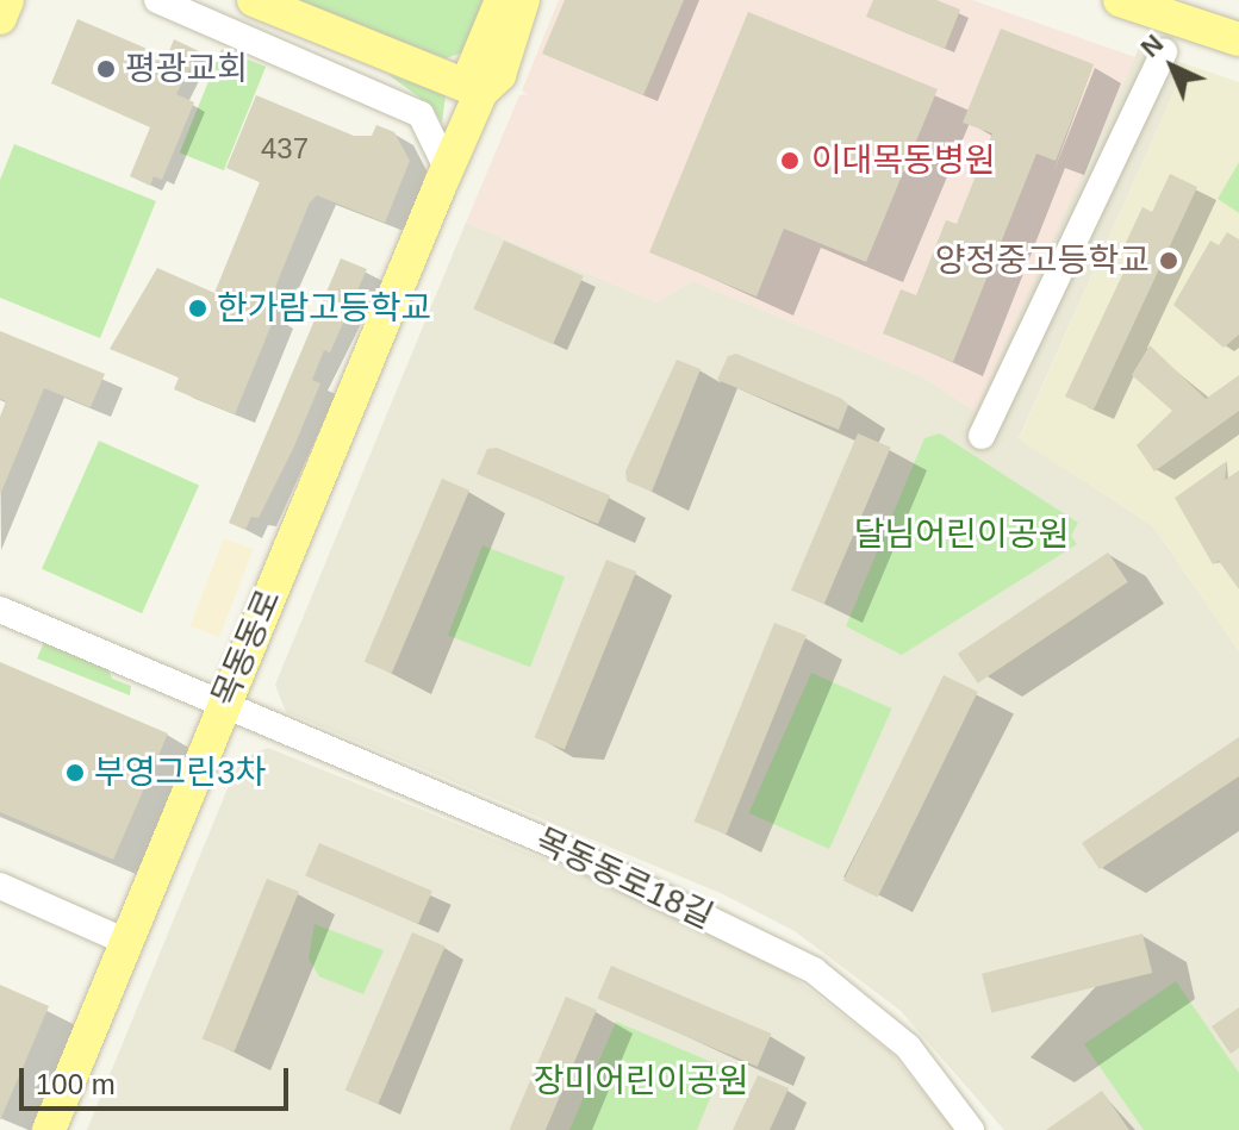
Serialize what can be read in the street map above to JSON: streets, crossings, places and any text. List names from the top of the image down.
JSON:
{
  "streets": {
    "main road": ["목동동로"],
    "street": ["목동동로18길"]
  },
  "crossings": [
    ["목동동로", "목동동로18길"]
  ],
  "parks": ["달님어린이공원", "장미어린이공원"],
  "places": [
    "평광교회",
    "이대목동병원",
    "양정중고등학교",
    "한가람고등학교",
    "부영그린3차"
  ],
  "house_numbers": ["437"],
  "scale_bar": "100 m",
  "north": "top left"
}
